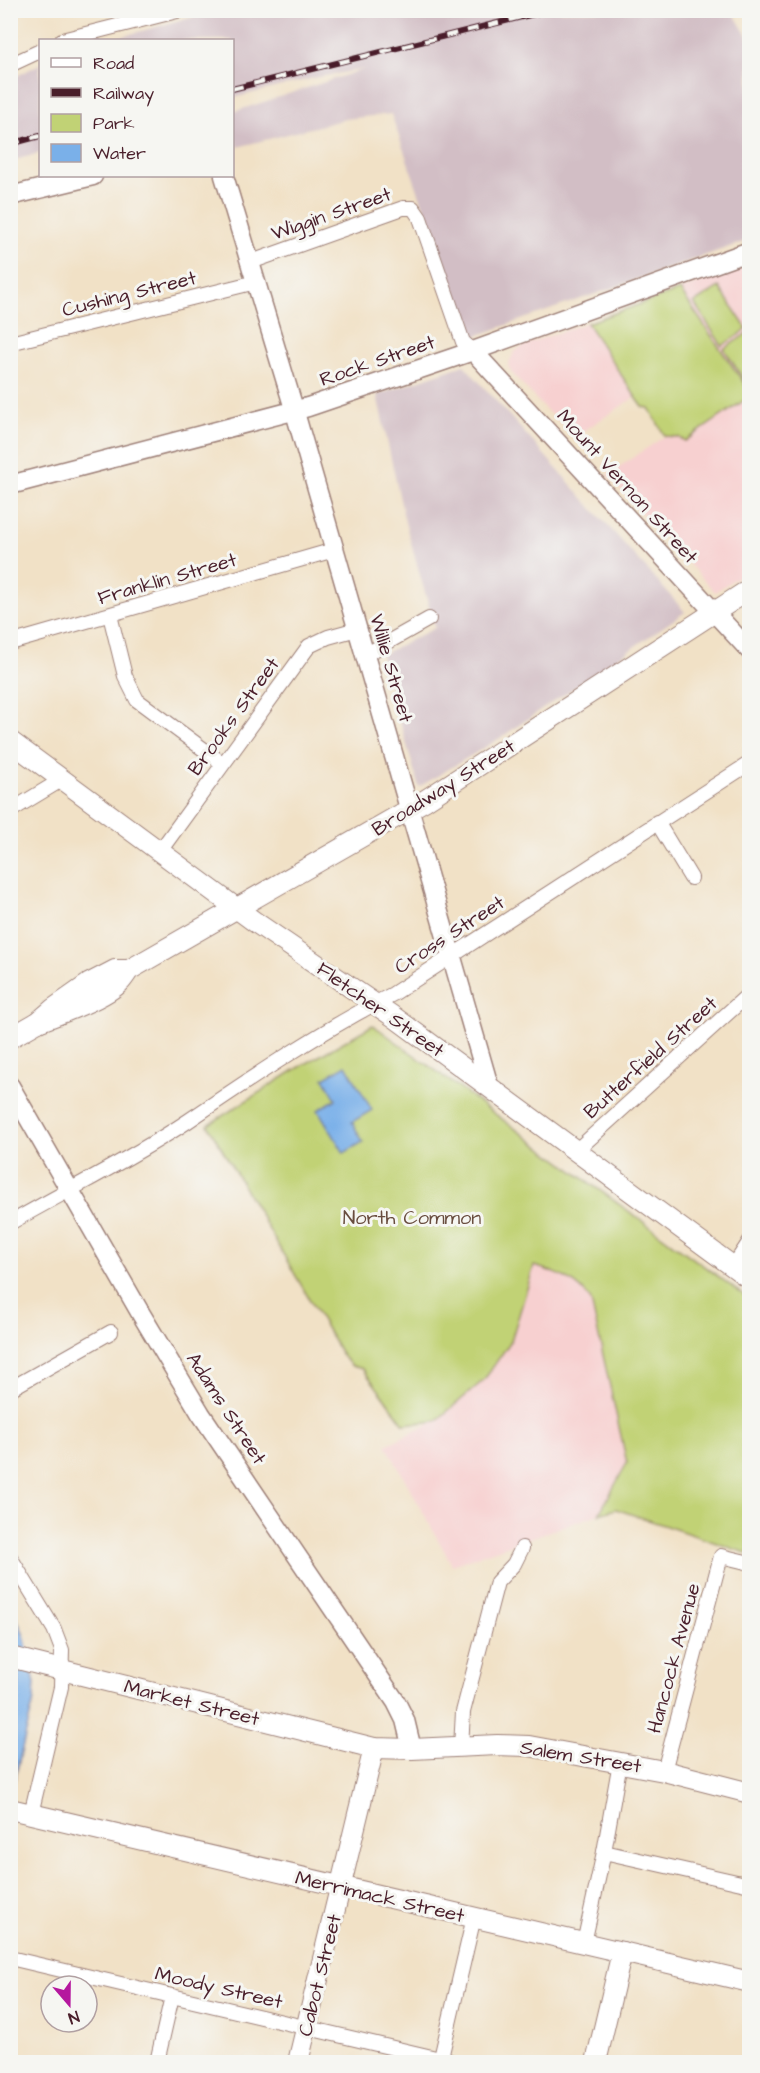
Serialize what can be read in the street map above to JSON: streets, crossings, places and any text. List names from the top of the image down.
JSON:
{
  "streets": {
    "main road": [
      "Broadway Street",
      "Fletcher Street",
      "Market Street",
      "Salem Street",
      "Merrimack Street",
      "Cabot Street"
    ],
    "street": [
      "Wiggin Street",
      "Cushing Street",
      "Rock Street",
      "Mount Vernon Street",
      "Franklin Street",
      "Willie Street",
      "Brooks Street",
      "Cross Street",
      "Butterfield Street",
      "Adams Street",
      "Hancock Avenue",
      "Moody Street"
    ]
  },
  "crossings": [
    ["Wiggin Street", "Rock Street"],
    ["Wiggin Street", "Mount Vernon Street"],
    ["Wiggin Street", "Willie Street"],
    ["Cushing Street", "Willie Street"],
    ["Rock Street", "Mount Vernon Street"],
    ["Rock Street", "Willie Street"],
    ["Mount Vernon Street", "Broadway Street"],
    ["Franklin Street", "Willie Street"],
    ["Willie Street", "Brooks Street"],
    ["Willie Street", "Broadway Street"],
    ["Willie Street", "Cross Street"],
    ["Willie Street", "Fletcher Street"],
    ["Brooks Street", "Fletcher Street"],
    ["Broadway Street", "Fletcher Street"],
    ["Cross Street", "Fletcher Street"],
    ["Cross Street", "Adams Street"],
    ["Fletcher Street", "Butterfield Street"],
    ["Adams Street", "Salem Street"],
    ["Hancock Avenue", "Salem Street"],
    ["Market Street", "Salem Street"],
    ["Market Street", "Cabot Street"],
    ["Salem Street", "Cabot Street"],
    ["Merrimack Street", "Cabot Street"],
    ["Cabot Street", "Moody Street"]
  ],
  "parks": ["North Common"],
  "legend": [
    "Road",
    "Railway",
    "Park",
    "Water"
  ],
  "north": "bottom"
}
